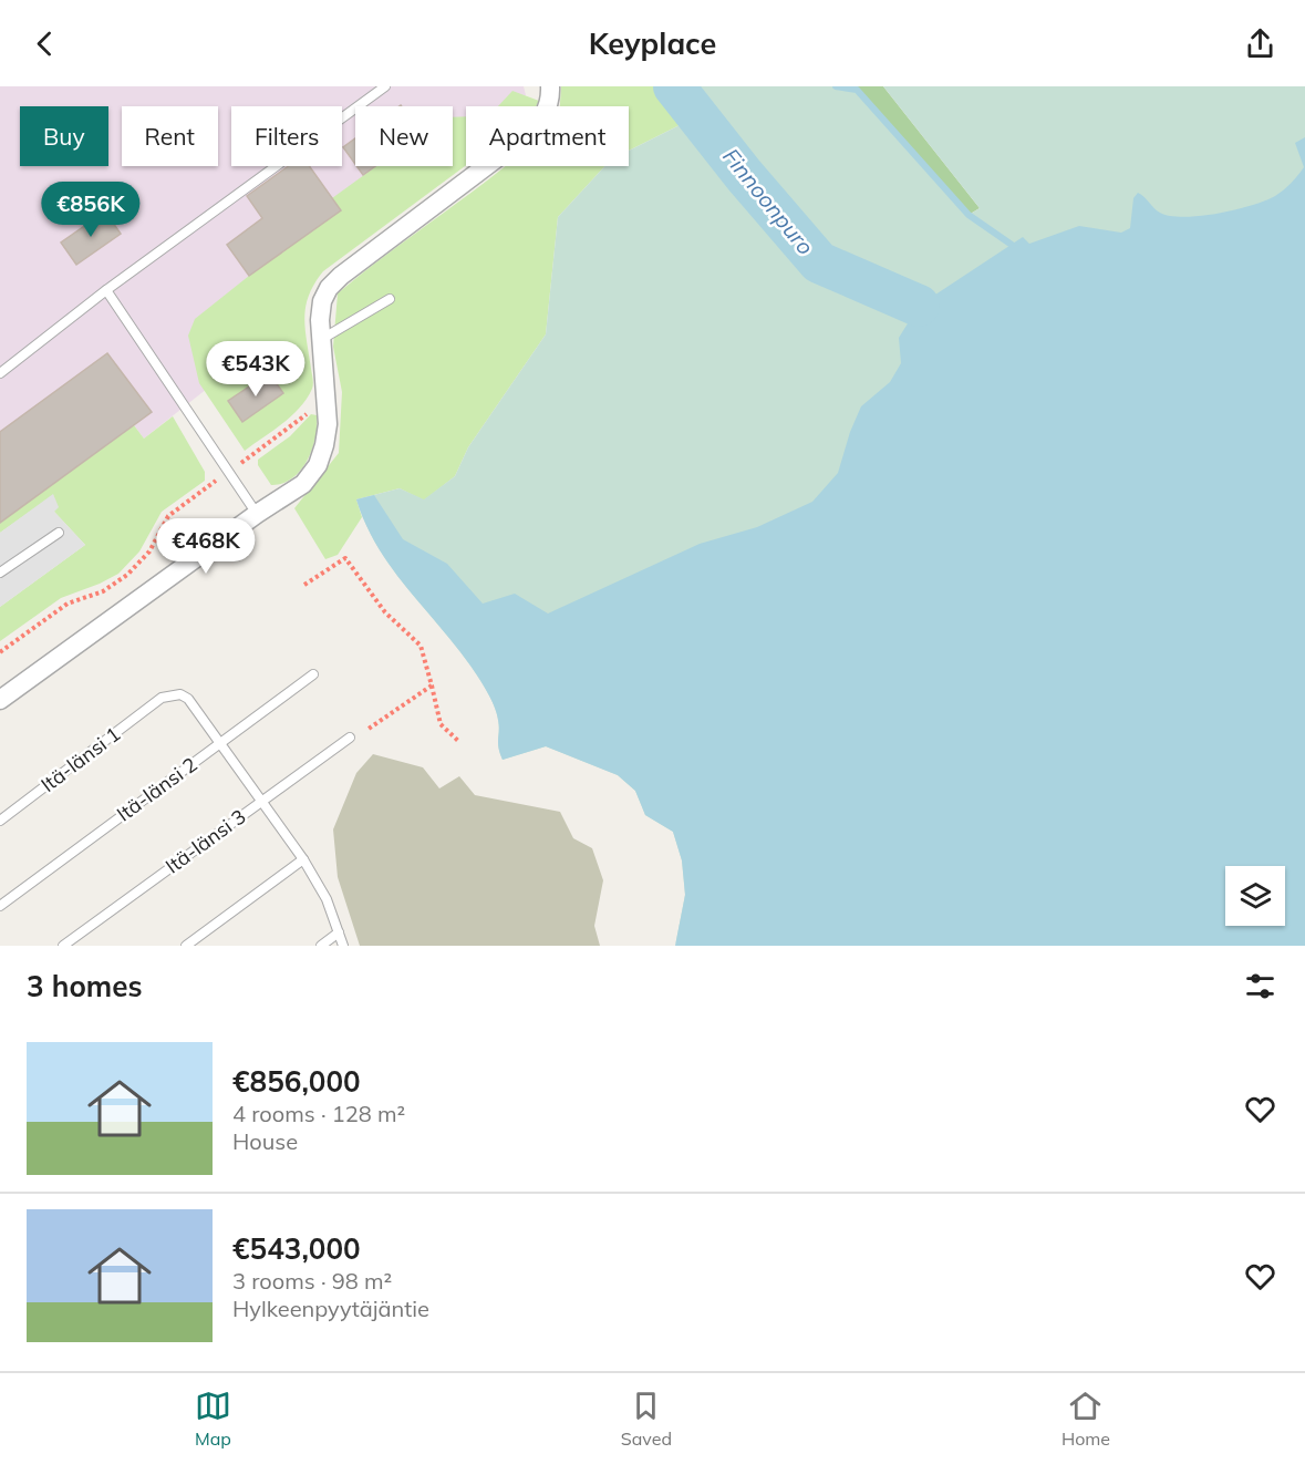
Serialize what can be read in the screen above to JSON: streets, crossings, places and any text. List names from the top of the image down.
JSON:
{
  "streets": {
    "lane": ["Itä-länsi 1", "Itä-länsi 2", "Itä-länsi 3"]
  },
  "crossings": [
    ["Itä-länsi 1", "Itä-länsi 2"]
  ],
  "water": ["Finnoonpuro"],
  "page": {
    "header": "Keyplace",
    "chip": [
      "Buy",
      "Rent",
      "Filters",
      "New",
      "Apartment"
    ],
    "price": ["€856K", "€543K", "€468K"],
    "heading": "3 homes",
    "list": [
      {
        "name": "€856,000",
        "note": "4 rooms · 128 m² · House"
      },
      {
        "name": "€543,000",
        "note": "3 rooms · 98 m² · Hylkeenpyytäjäntie"
      }
    ],
    "tabs": ["Map", "Saved", "Home"]
  }
}
